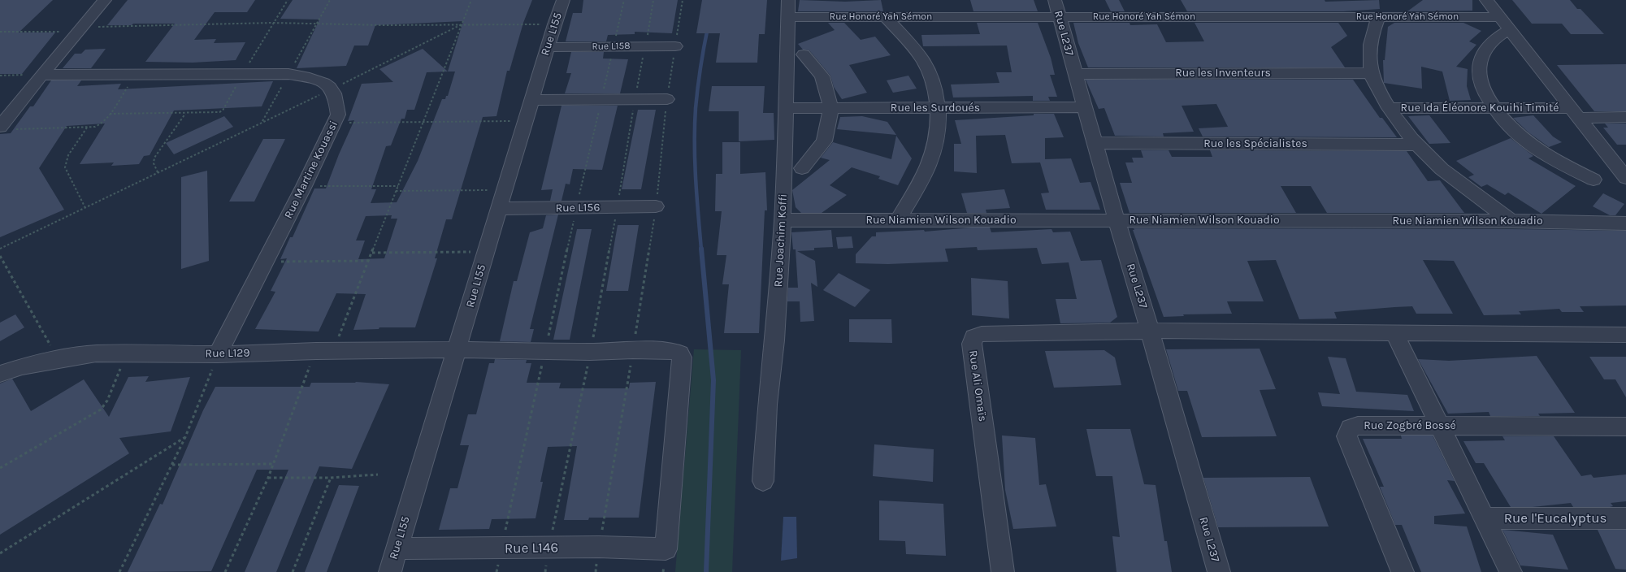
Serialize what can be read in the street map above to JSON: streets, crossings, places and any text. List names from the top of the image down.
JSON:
{
  "streets": {
    "street": [
      "Rue Honoré Yah Sémon",
      "Rue L237",
      "Rue L155",
      "Rue L158",
      "Rue les Inventeurs",
      "Rue les Surdoués",
      "Rue Ida Éléonore Kouihi Timité",
      "Rue les Spécialistes",
      "Rue Martine Kouassi",
      "Rue L156",
      "Rue Niamien Wilson Kouadio",
      "Rue Joachim Koffi",
      "Rue L129",
      "Rue Ali Omaïs",
      "Rue Zogbré Bossé",
      "Rue l'Eucalyptus",
      "Rue L146"
    ]
  },
  "crossings": [
    ["Rue Honoré Yah Sémon", "Rue L237"],
    ["Rue Honoré Yah Sémon", "Rue Joachim Koffi"],
    ["Rue L237", "Rue les Inventeurs"],
    ["Rue L237", "Rue les Surdoués"],
    ["Rue L237", "Rue les Spécialistes"],
    ["Rue L237", "Rue Niamien Wilson Kouadio"],
    ["Rue L237", "Rue Ali Omaïs"],
    ["Rue L155", "Rue L158"],
    ["Rue L155", "Rue L156"],
    ["Rue L155", "Rue L129"],
    ["Rue L155", "Rue L146"],
    ["Rue les Surdoués", "Rue Joachim Koffi"],
    ["Rue Martine Kouassi", "Rue L129"],
    ["Rue Niamien Wilson Kouadio", "Rue Joachim Koffi"],
    ["Rue L129", "Rue L146"]
  ]
}
